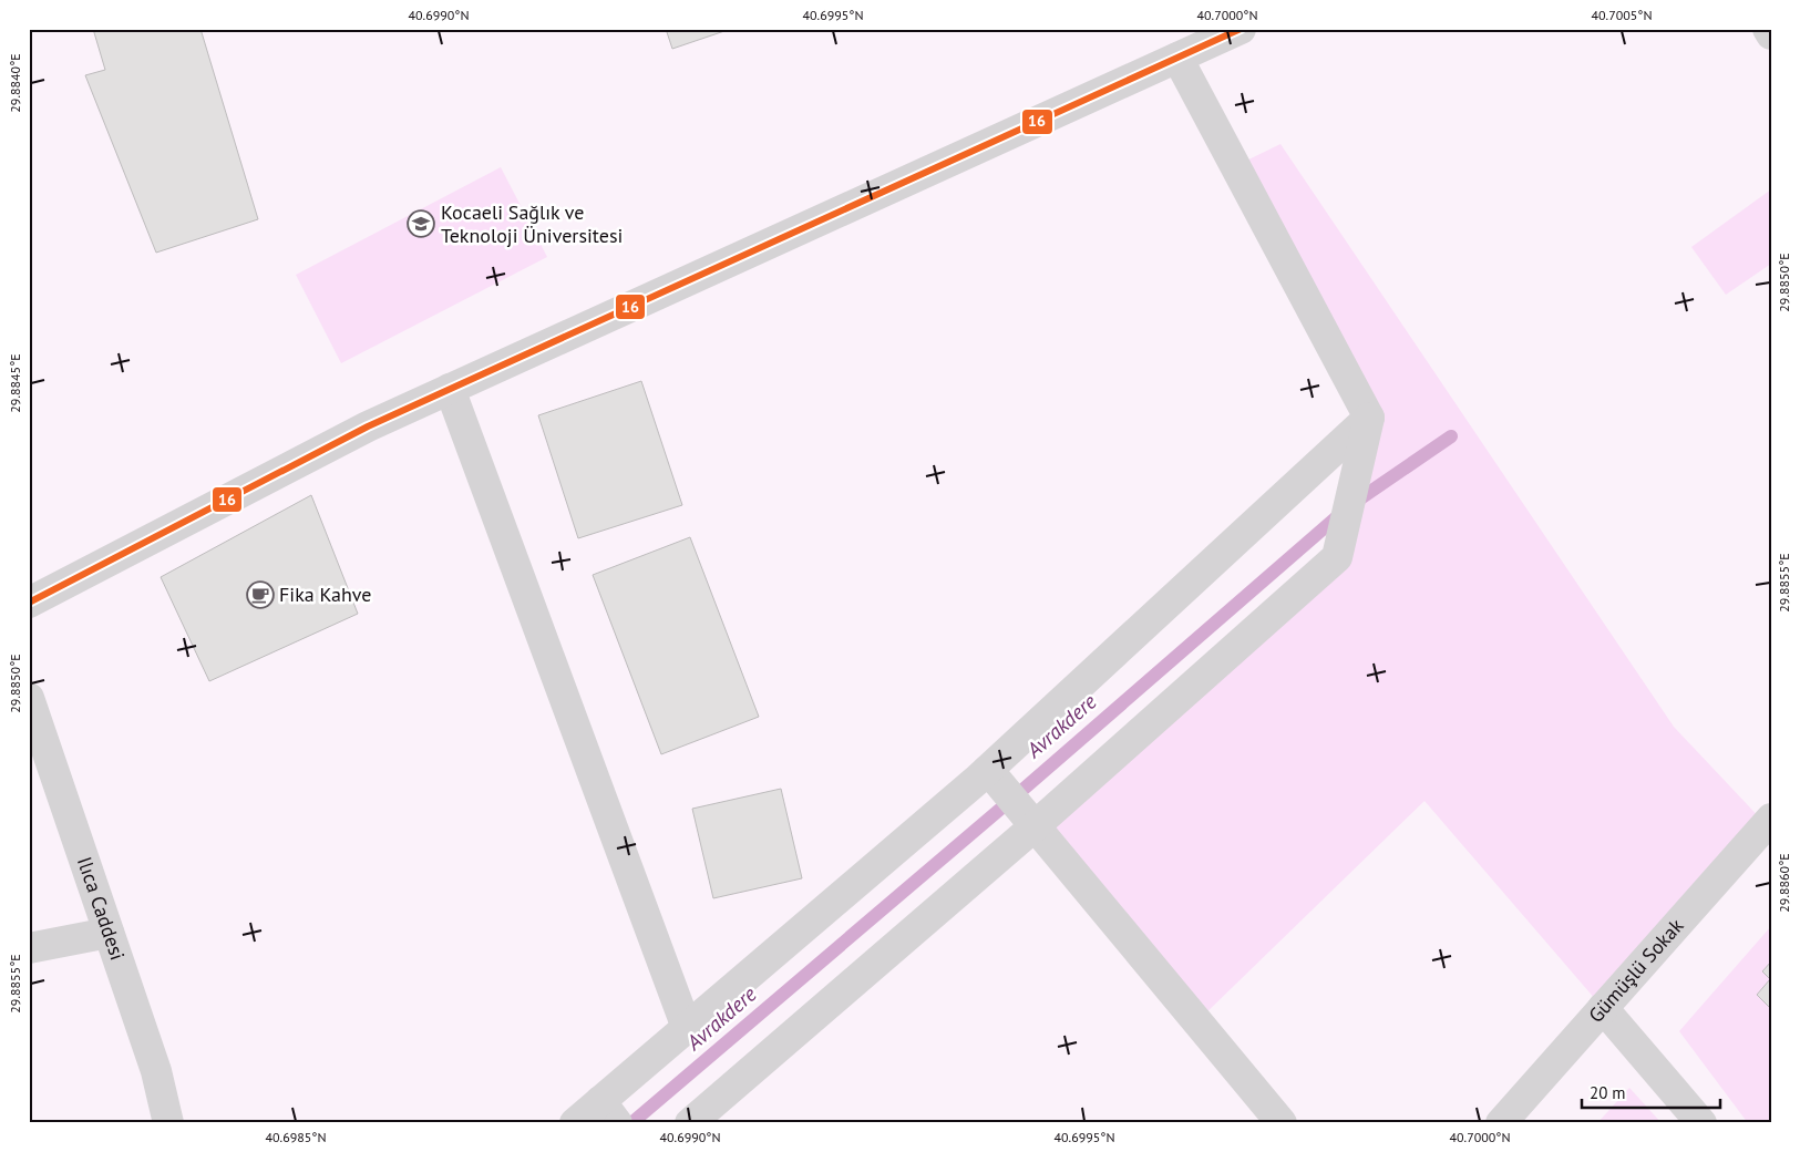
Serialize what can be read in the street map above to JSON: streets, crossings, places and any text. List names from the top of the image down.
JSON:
{
  "streets": {
    "street": ["Ilıca Caddesi", "Gümüşlü Sokak"]
  },
  "water": ["Avrakdere"],
  "places": {
    "school or university": ["Kocaeli Sağlık ve Teknoloji Üniversitesi"],
    "cafe": ["Fika Kahve"]
  },
  "lines": ["transit line 16"],
  "scale_bar": "20 m",
  "coordinates": [
    "40.6990°N",
    "40.6995°N",
    "40.7000°N",
    "40.7005°N",
    "29.8840°E",
    "29.8850°E",
    "29.8845°E",
    "29.8855°E",
    "29.8860°E",
    "40.6985°N"
  ]
}
